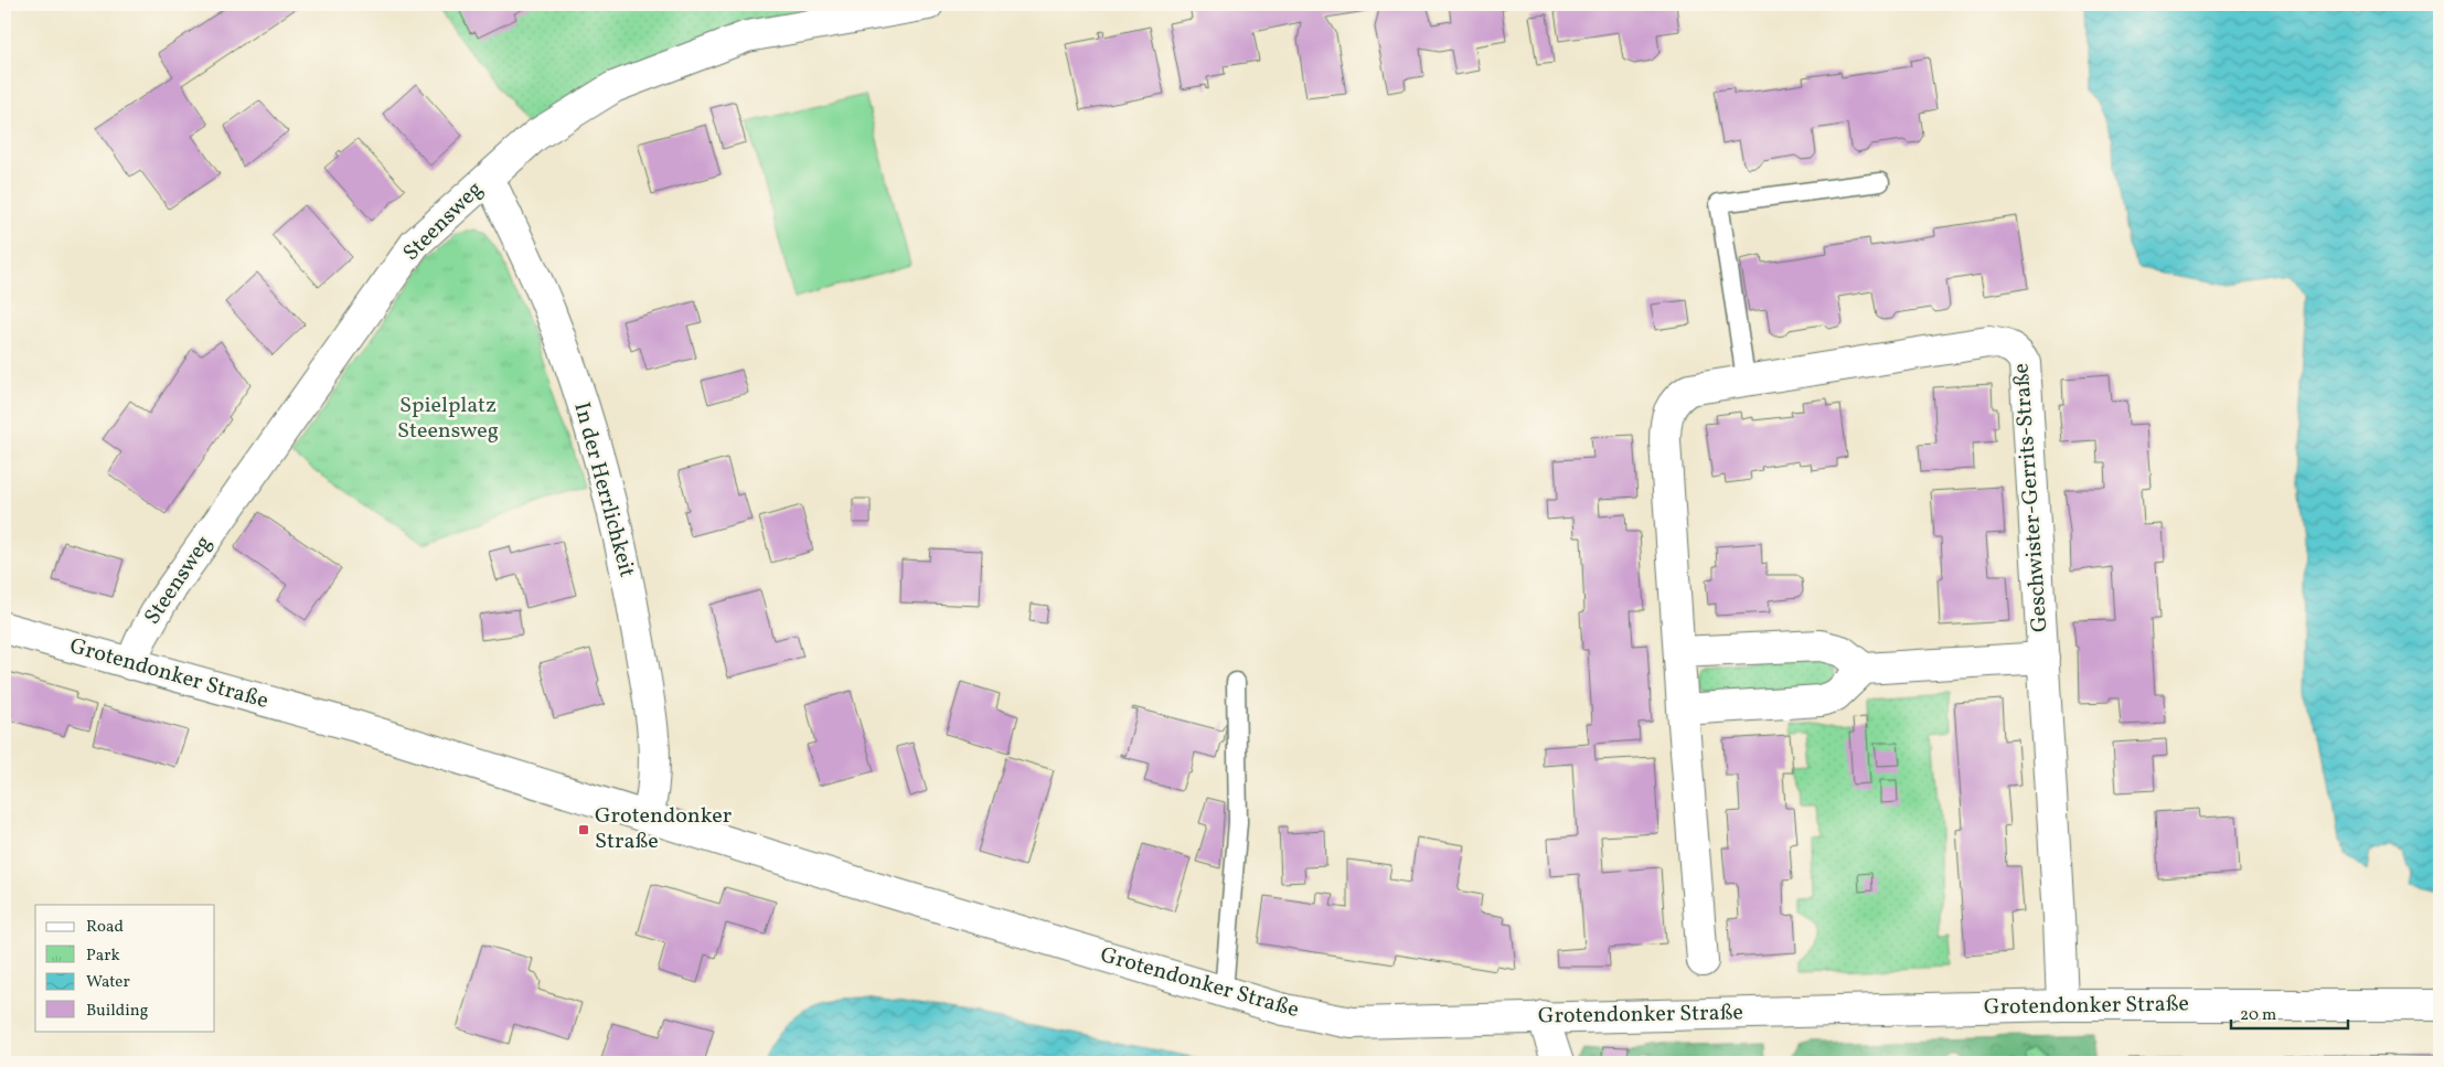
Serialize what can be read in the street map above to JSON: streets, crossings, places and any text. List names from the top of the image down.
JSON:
{
  "streets": {
    "street": [
      "Steensweg",
      "In der Herrlichkeit",
      "Geschwister-Gerrits-Straße",
      "Grotendonker Straße"
    ]
  },
  "crossings": [
    ["Steensweg", "In der Herrlichkeit"],
    ["Steensweg", "Grotendonker Straße"],
    ["In der Herrlichkeit", "Grotendonker Straße"],
    ["Geschwister-Gerrits-Straße", "Grotendonker Straße"]
  ],
  "parks": ["Spielplatz Steensweg"],
  "places": {
    "transit": ["Grotendonker Straße"]
  },
  "legend": [
    "Road",
    "Park",
    "Water",
    "Building"
  ],
  "scale_bar": "20 m"
}
